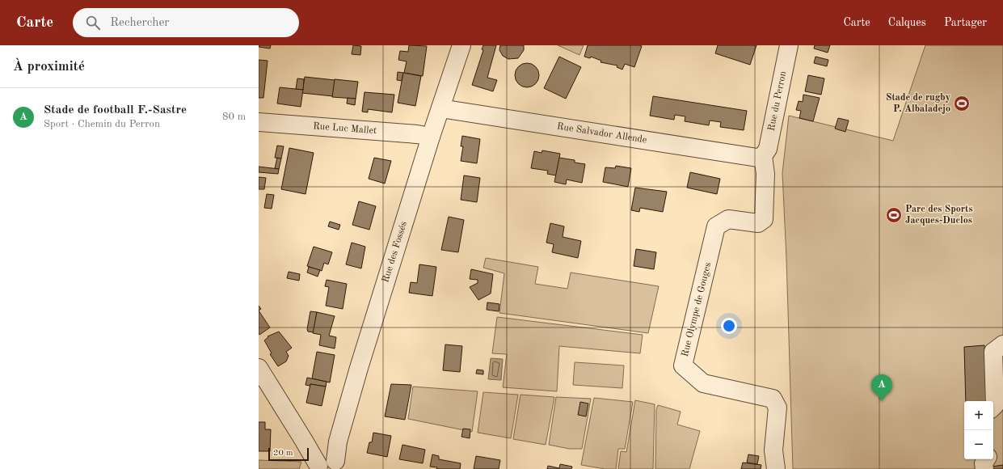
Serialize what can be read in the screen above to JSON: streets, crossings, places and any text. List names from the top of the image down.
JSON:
{
  "streets": {
    "street": [
      "Rue du Perron",
      "Rue Luc Mallet",
      "Rue Salvador Allende",
      "Rue des Fossés",
      "Rue Olympe de Gouges"
    ]
  },
  "crossings": [
    ["Rue du Perron", "Rue Salvador Allende"],
    ["Rue du Perron", "Rue Olympe de Gouges"],
    ["Rue Luc Mallet", "Rue des Fossés"],
    ["Rue Salvador Allende", "Rue des Fossés"],
    ["Rue Salvador Allende", "Rue Olympe de Gouges"]
  ],
  "places": {
    "sports": ["Stade de rugby P. Albaladejo", "Parc des Sports Jacques-Duclos"]
  },
  "scale_bar": "20 m",
  "page": {
    "header": "Carte",
    "search": "Rechercher",
    "nav": ["Carte", "Calques", "Partager"],
    "heading": "À proximité",
    "list": [
      {
        "mark": "A",
        "name": "Stade de football F.-Sastre",
        "note": "Sport · Chemin du Perron",
        "value": "80 m"
      }
    ],
    "pins": "A",
    "map_buttons": ["+", "−"],
    "scale": "20 m"
  }
}
